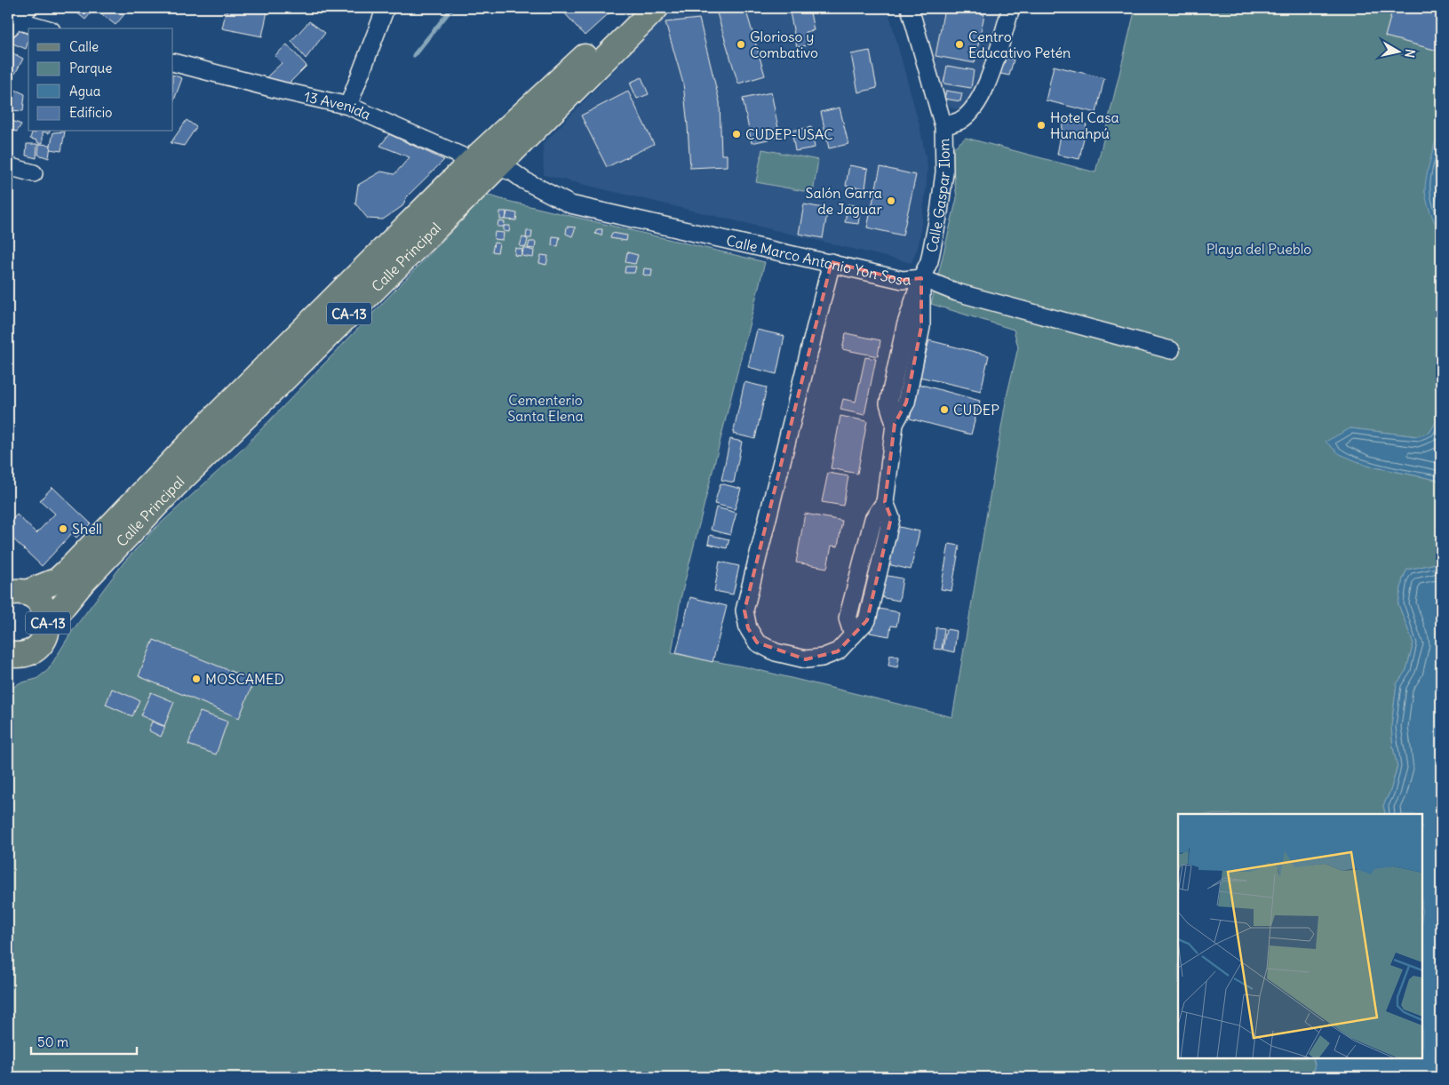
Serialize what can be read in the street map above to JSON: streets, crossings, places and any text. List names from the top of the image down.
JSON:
{
  "streets": {
    "main road": ["Calle Principal", "CA-13"],
    "street": ["13 Avenida", "Calle Gaspar Ilom", "Calle Marco Antonio Yon Sosa"]
  },
  "crossings": [
    ["13 Avenida", "Calle Principal"],
    ["13 Avenida", "Calle Marco Antonio Yon Sosa"],
    ["Calle Gaspar Ilom", "Calle Marco Antonio Yon Sosa"],
    ["Calle Principal", "Calle Marco Antonio Yon Sosa"],
    ["Calle Principal", "CA-13"]
  ],
  "parks": ["Playa del Pueblo", "Cementerio Santa Elena"],
  "places": [
    "Glorioso y Combativo",
    "Centro Educativo Petén",
    "Hotel Casa Hunahpú",
    "CUDEP-USAC",
    "Salón Garra de Jaguar",
    "CUDEP",
    "Shell",
    "MOSCAMED"
  ],
  "legend": [
    "Calle",
    "Parque",
    "Agua",
    "Edificio"
  ],
  "scale_bar": "50 m",
  "north": "right"
}
